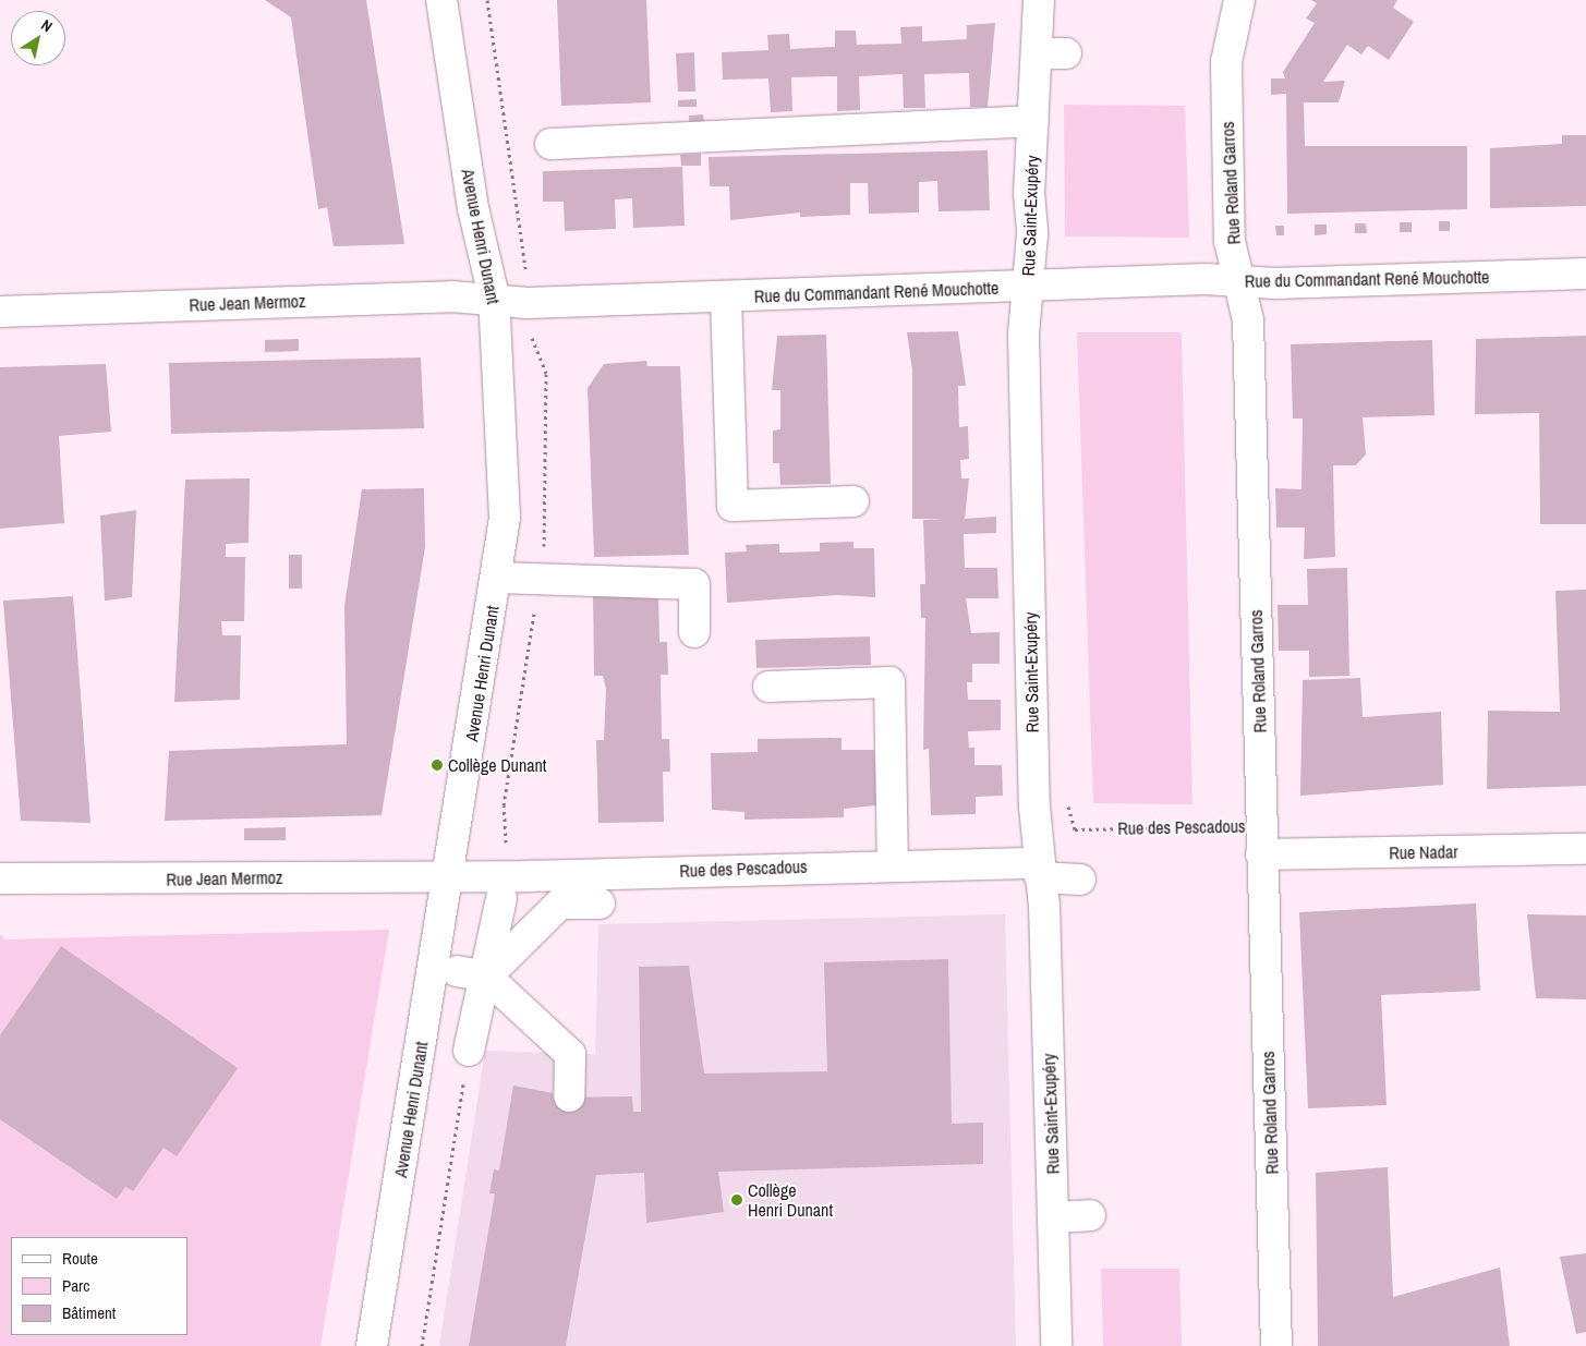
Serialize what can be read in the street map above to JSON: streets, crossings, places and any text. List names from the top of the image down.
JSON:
{
  "streets": {
    "street": [
      "Rue Roland Garros",
      "Rue Saint-Exupéry",
      "Avenue Henri Dunant",
      "Rue du Commandant René Mouchotte",
      "Rue Jean Mermoz",
      "Rue des Pescadous",
      "Rue Nadar"
    ]
  },
  "crossings": [
    ["Rue Roland Garros", "Rue du Commandant René Mouchotte"],
    ["Rue Roland Garros", "Rue des Pescadous"],
    ["Rue Roland Garros", "Rue Nadar"],
    ["Rue Saint-Exupéry", "Rue du Commandant René Mouchotte"],
    ["Rue Saint-Exupéry", "Rue des Pescadous"],
    ["Avenue Henri Dunant", "Rue du Commandant René Mouchotte"],
    ["Avenue Henri Dunant", "Rue Jean Mermoz"],
    ["Avenue Henri Dunant", "Rue des Pescadous"],
    ["Rue du Commandant René Mouchotte", "Rue Jean Mermoz"],
    ["Rue Jean Mermoz", "Rue des Pescadous"],
    ["Rue des Pescadous", "Rue Nadar"]
  ],
  "places": ["Collège Dunant", "Collège Henri Dunant"],
  "legend": ["Route", "Parc", "Bâtiment"],
  "north": "top right"
}
